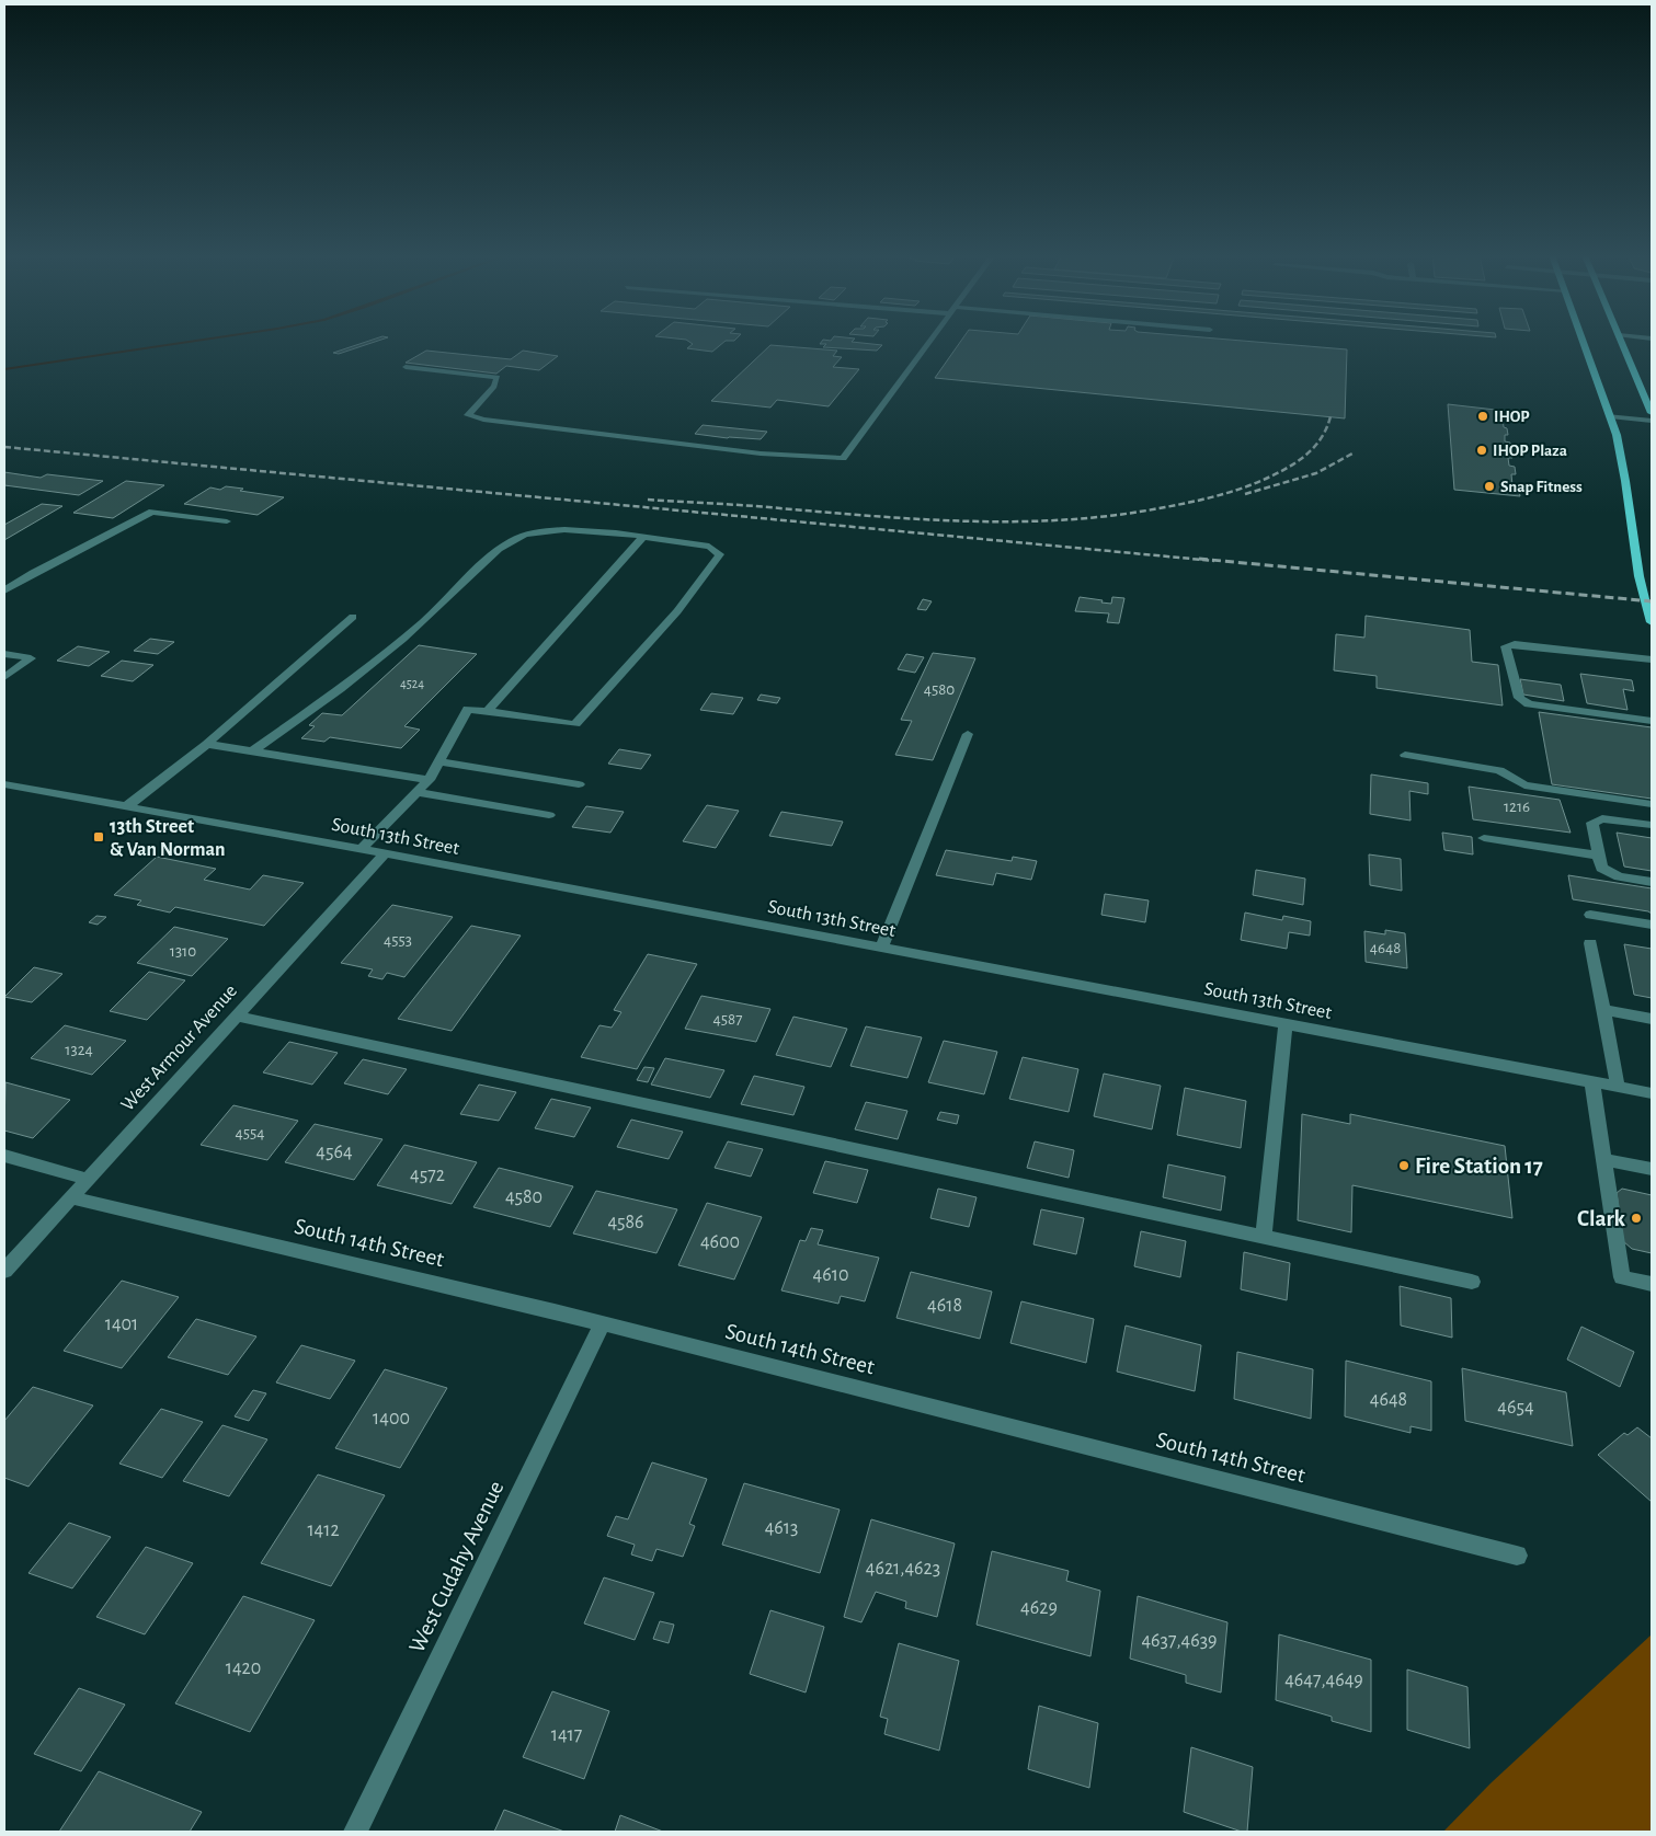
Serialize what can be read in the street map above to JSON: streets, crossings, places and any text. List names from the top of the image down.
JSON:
{
  "streets": {
    "street": [
      "South 13th Street",
      "West Armour Avenue",
      "South 14th Street",
      "West Cudahy Avenue"
    ]
  },
  "crossings": [
    ["South 13th Street", "West Armour Avenue"],
    ["West Armour Avenue", "South 14th Street"],
    ["South 14th Street", "West Cudahy Avenue"]
  ],
  "places": {
    "other": [
      "IHOP",
      "IHOP Plaza",
      "Snap Fitness",
      "Fire Station 17",
      "Clark"
    ],
    "transit": ["13th Street & Van Norman"]
  },
  "house_numbers": [
    "4524",
    "4580",
    "1216",
    "4553",
    "4648",
    "1310",
    "4587",
    "1324",
    "4554",
    "4564",
    "4572",
    "4580",
    "4586",
    "4600",
    "4610",
    "4618",
    "1401",
    "4648",
    "4654",
    "1400",
    "4613",
    "1412",
    "4621,4623",
    "4629",
    "4637,4639",
    "1420",
    "4647,4649",
    "1417"
  ]
}
